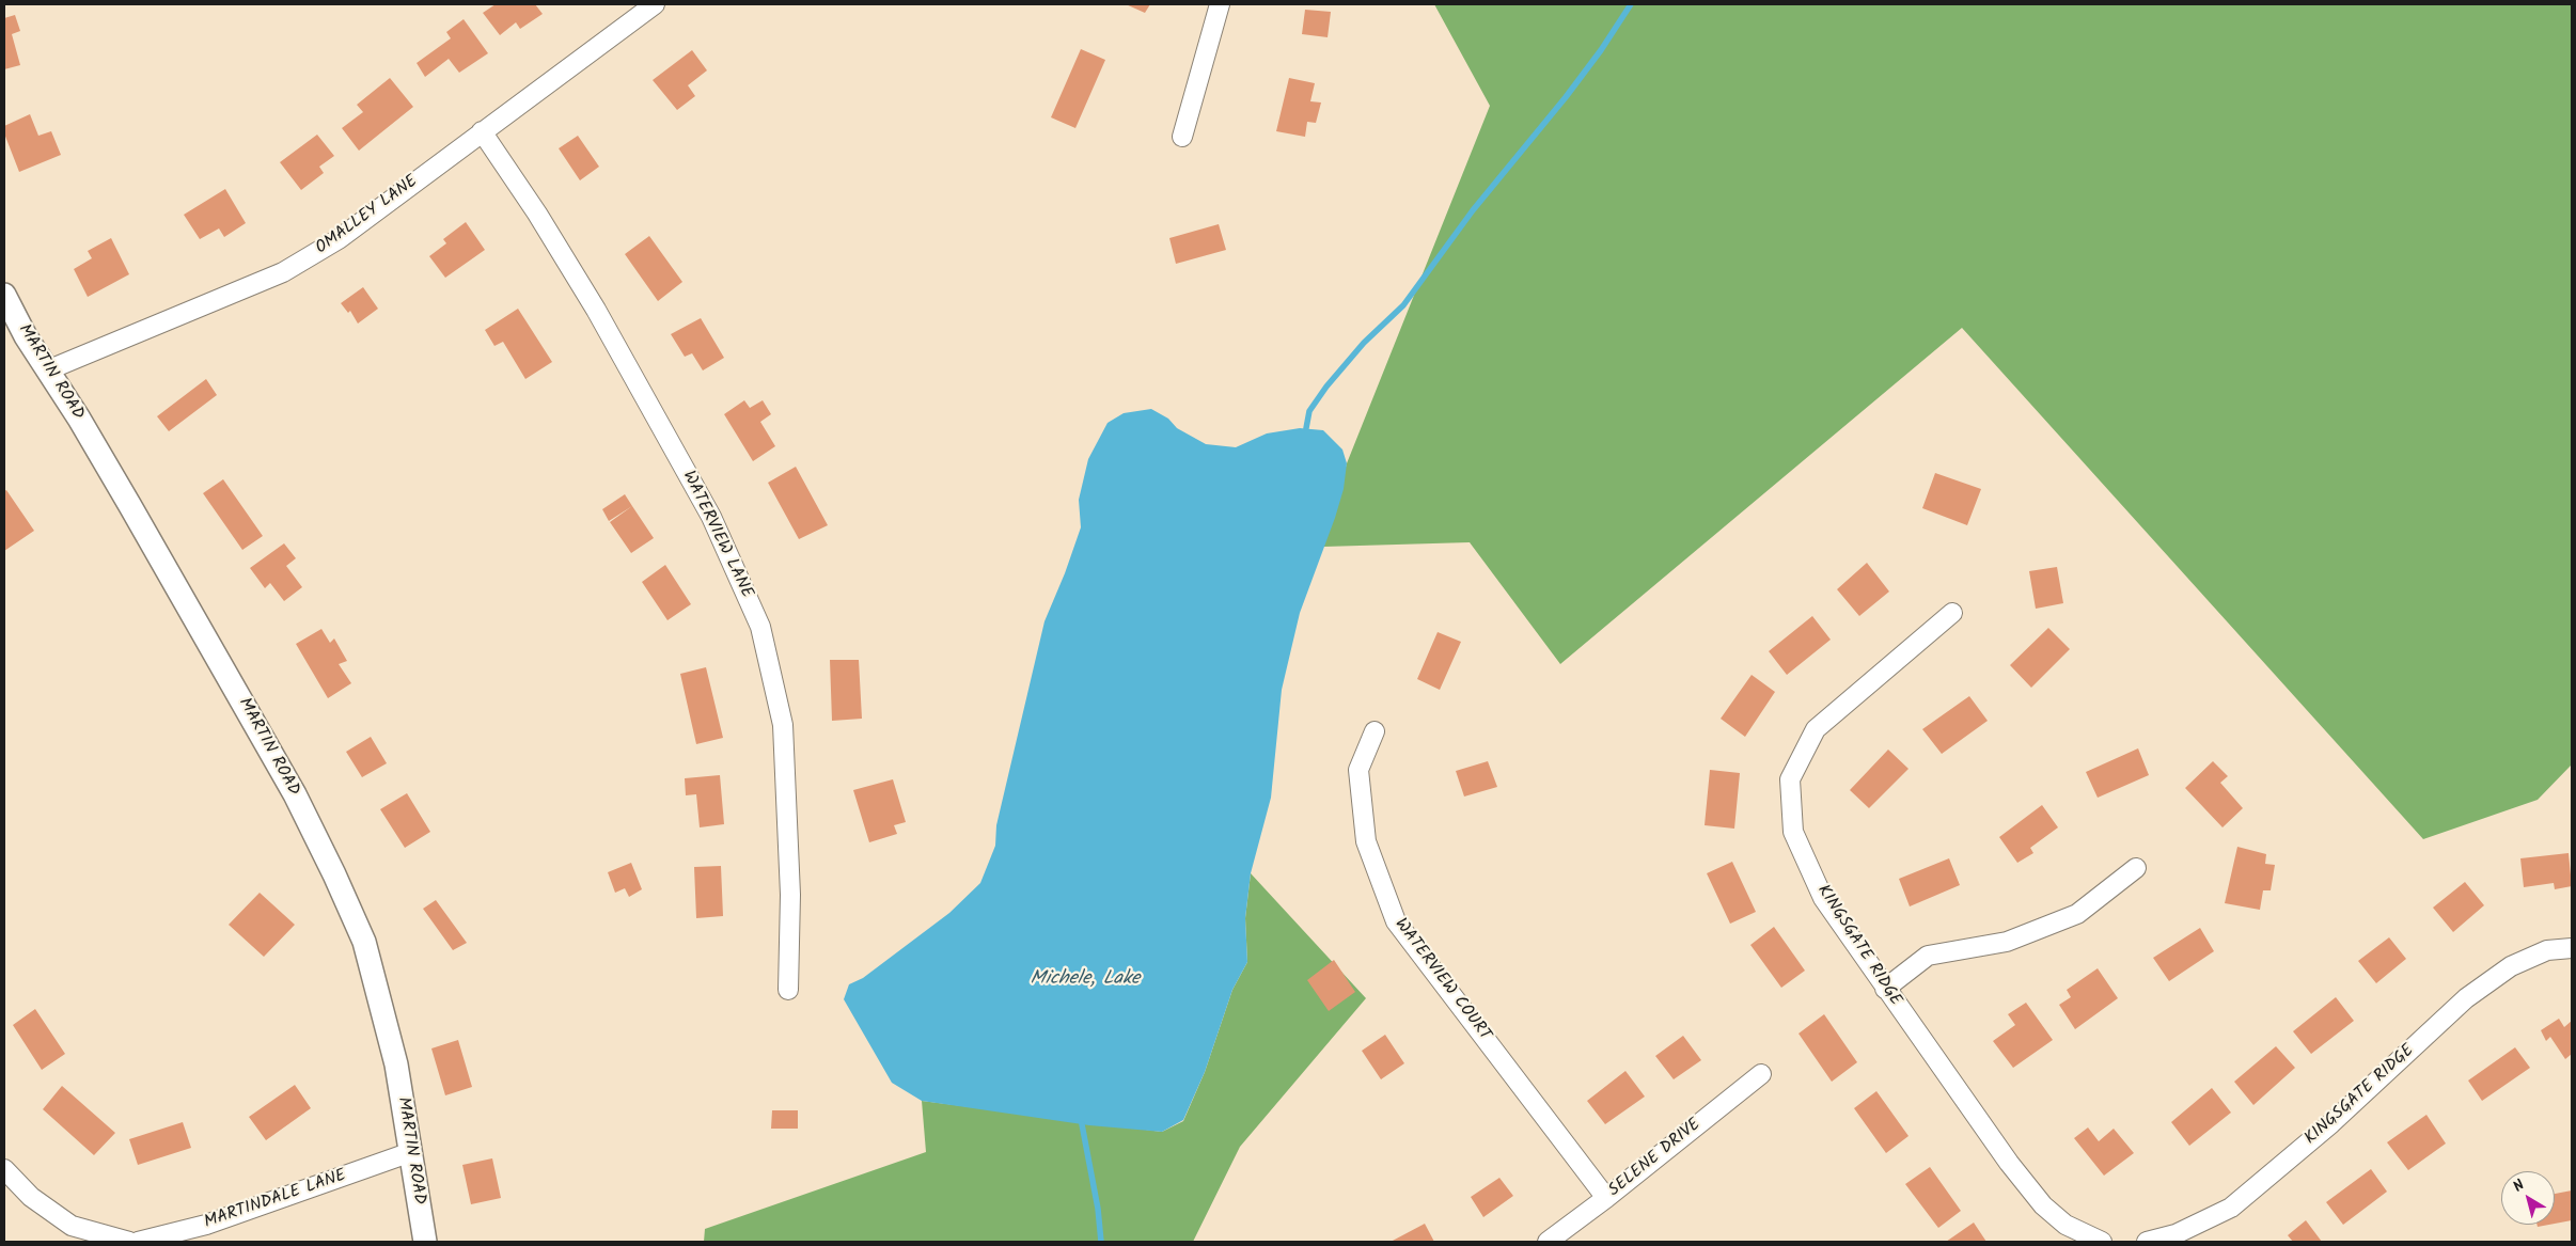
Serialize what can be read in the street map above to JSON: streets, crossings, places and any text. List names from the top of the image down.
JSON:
{
  "streets": {
    "street": [
      "OMALLEY LANE",
      "MARTIN ROAD",
      "WATERVIEW LANE",
      "KINGSGATE RIDGE",
      "WATERVIEW COURT",
      "SELENE DRIVE",
      "MARTINDALE LANE"
    ]
  },
  "crossings": [
    ["OMALLEY LANE", "MARTIN ROAD"],
    ["OMALLEY LANE", "WATERVIEW LANE"],
    ["MARTIN ROAD", "MARTINDALE LANE"],
    ["WATERVIEW COURT", "SELENE DRIVE"]
  ],
  "water": ["Michele, Lake"],
  "north": "top left"
}
